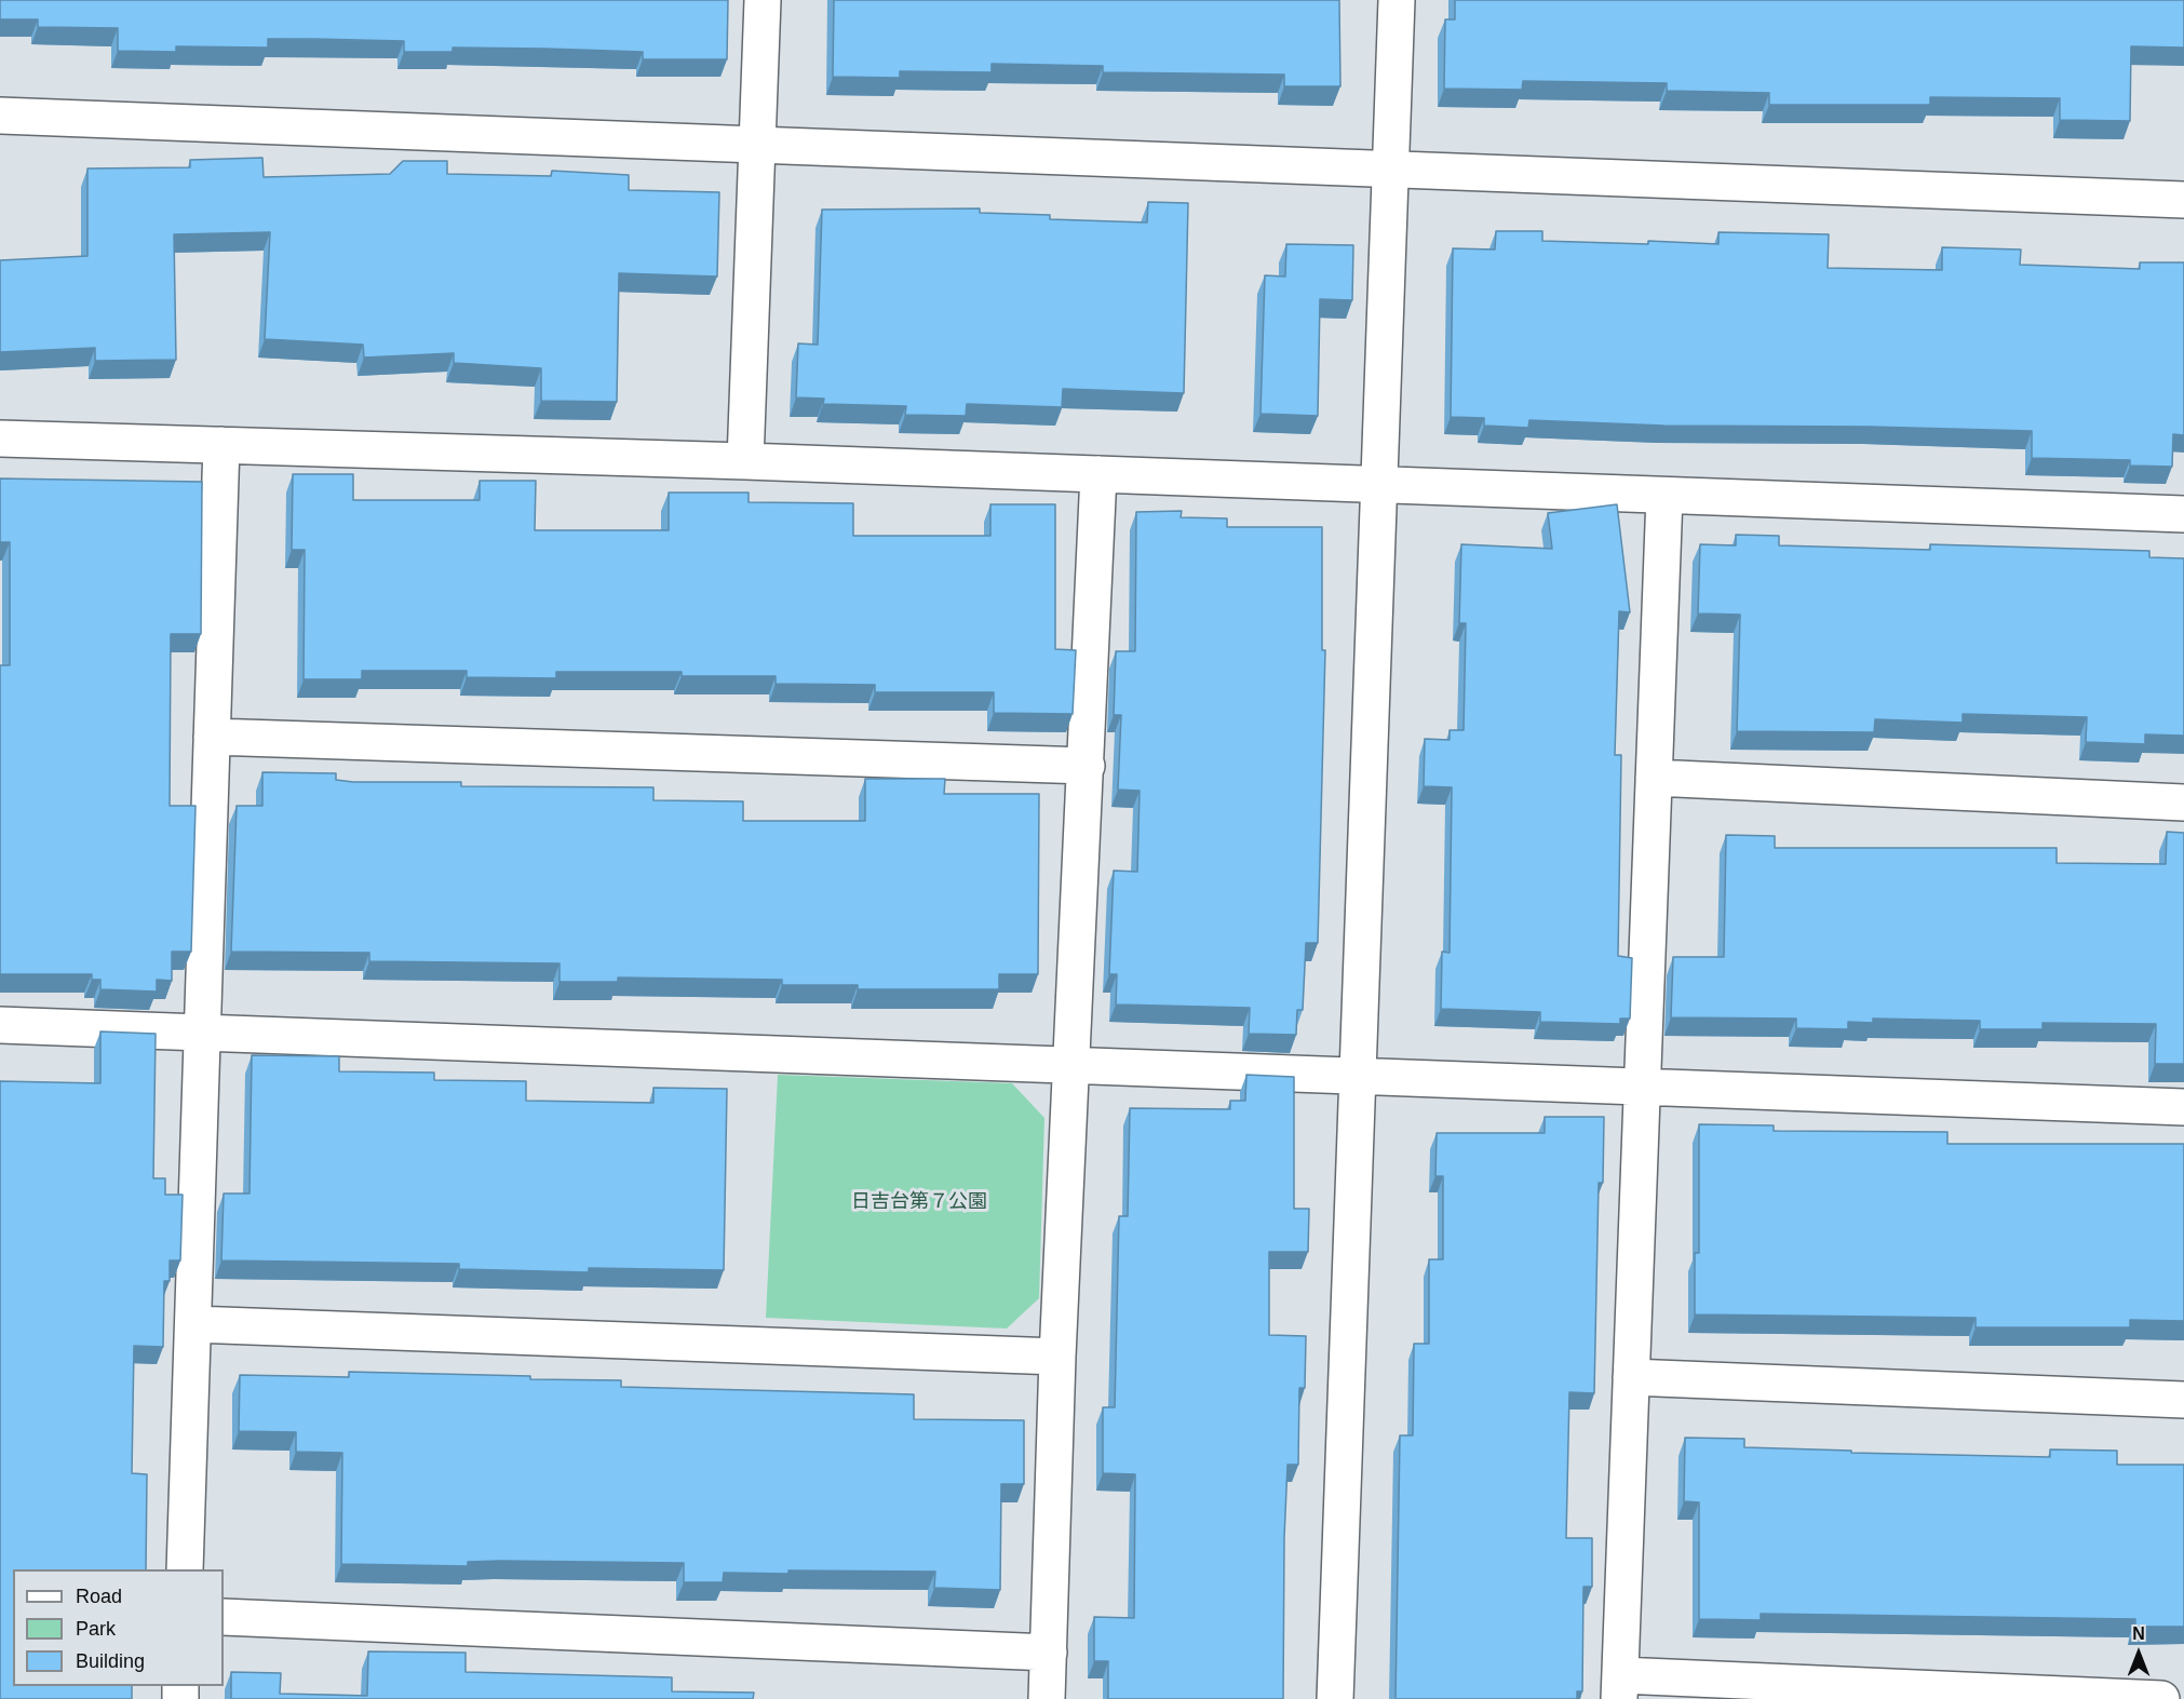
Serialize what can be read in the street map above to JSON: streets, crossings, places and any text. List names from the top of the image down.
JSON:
{
  "parks": ["日吉台第７公園"],
  "legend": ["Road", "Park", "Building"],
  "north": "top"
}
